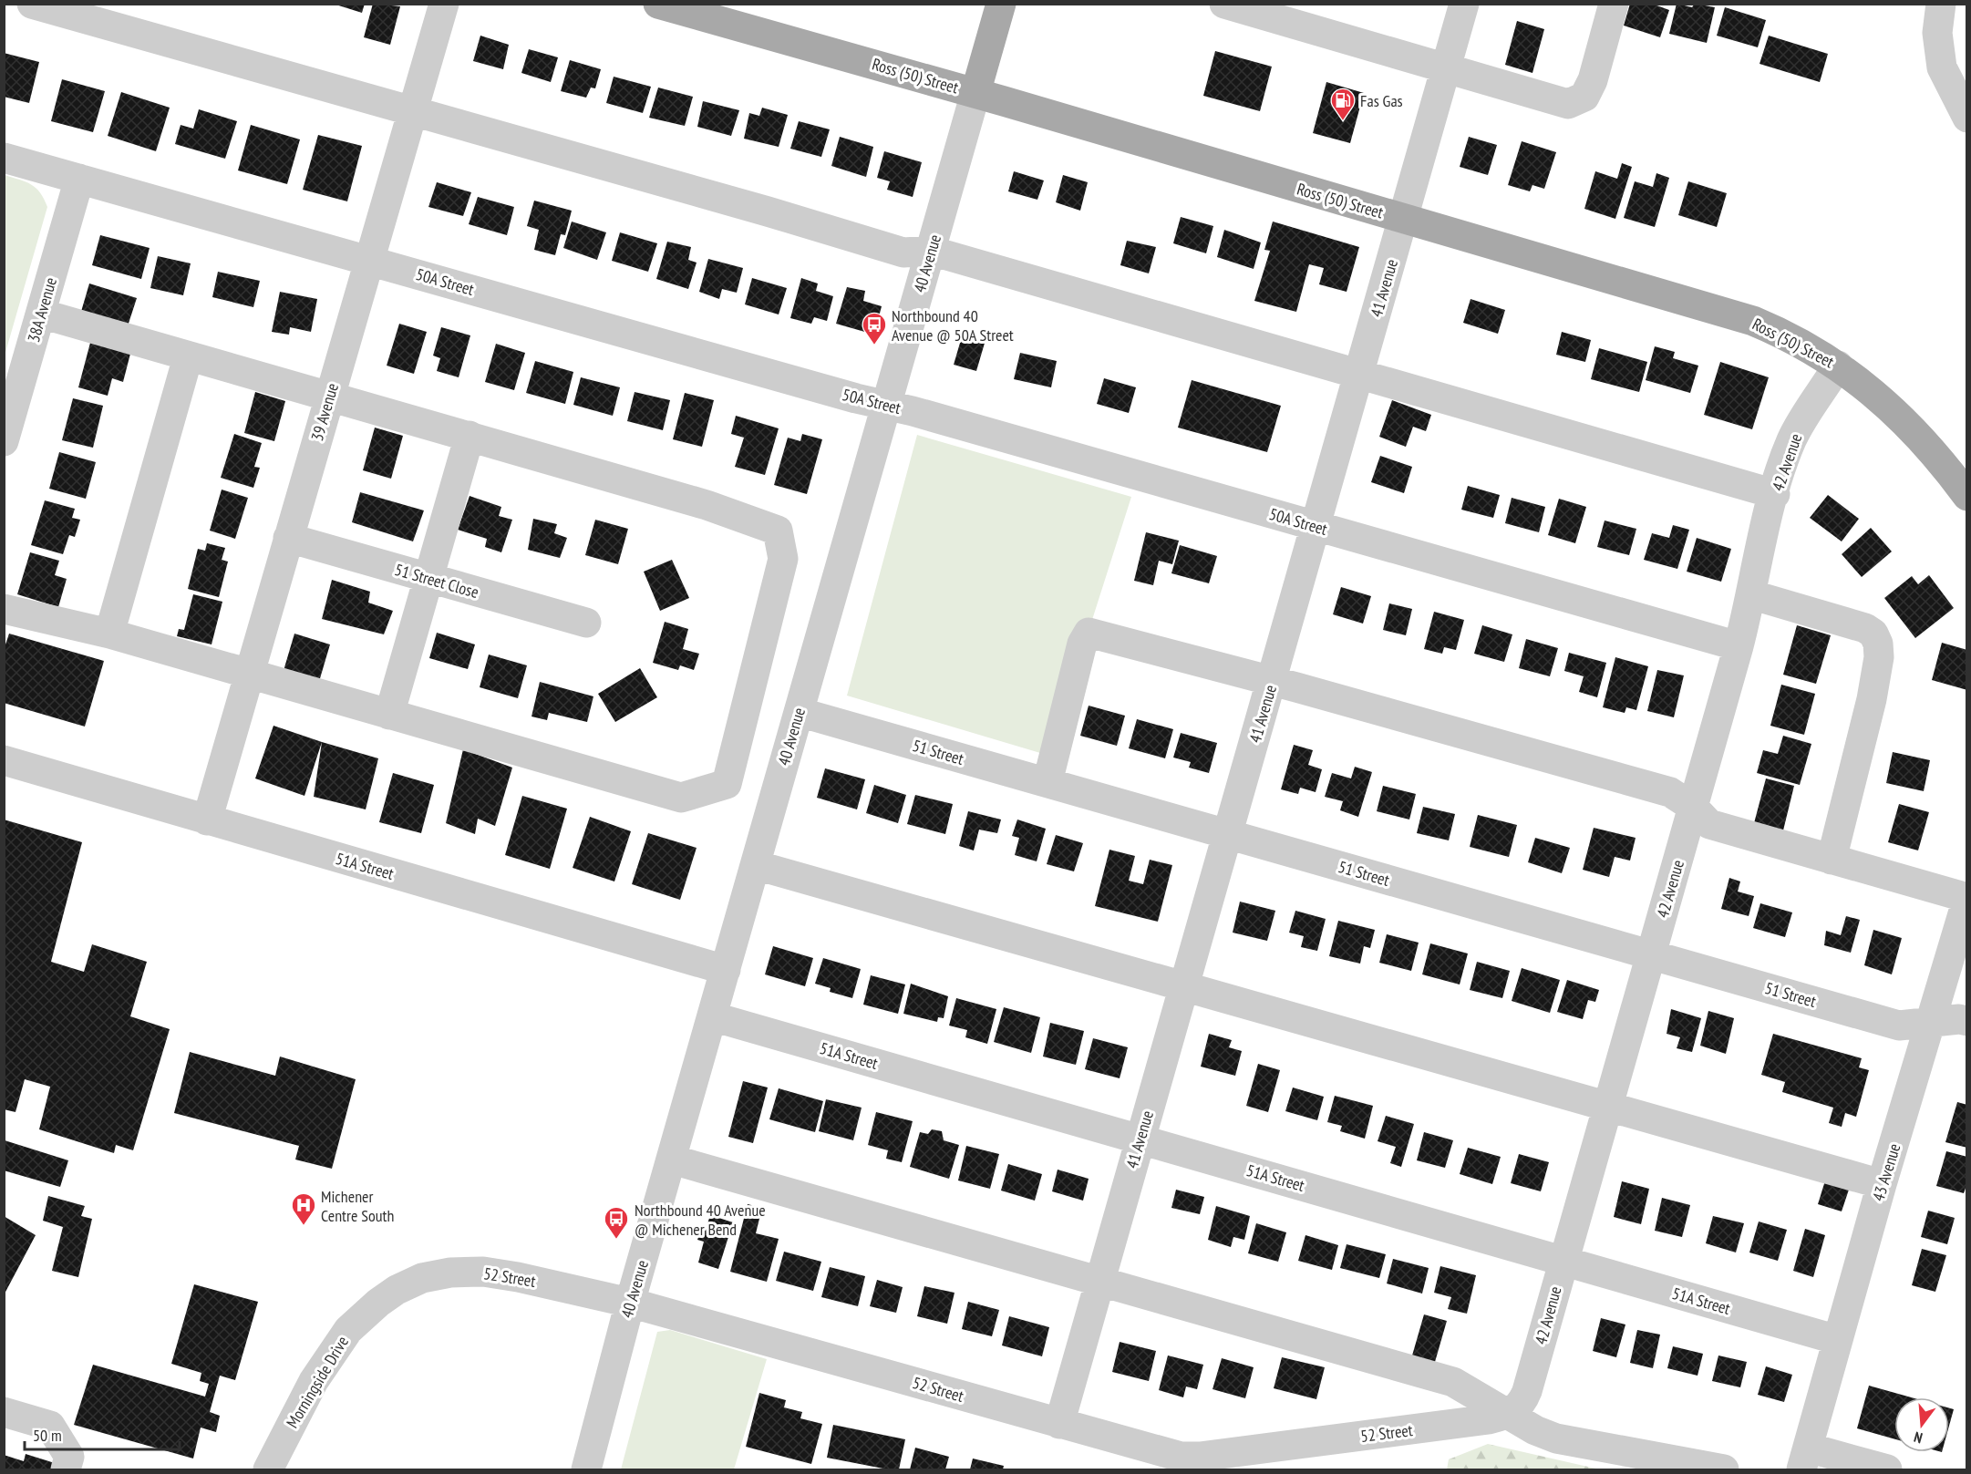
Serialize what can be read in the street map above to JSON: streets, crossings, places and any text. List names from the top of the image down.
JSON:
{
  "streets": {
    "main road": ["Ross (50) Street", "40 Avenue"],
    "street": [
      "50A Street",
      "41 Avenue",
      "38A Avenue",
      "39 Avenue",
      "42 Avenue",
      "51 Street Close",
      "51 Street",
      "51A Street",
      "43 Avenue",
      "52 Street",
      "Morningside Drive"
    ]
  },
  "crossings": [
    ["Ross (50) Street", "40 Avenue"],
    ["Ross (50) Street", "41 Avenue"],
    ["Ross (50) Street", "42 Avenue"],
    ["40 Avenue", "50A Street"],
    ["40 Avenue", "51 Street"],
    ["40 Avenue", "51A Street"],
    ["40 Avenue", "52 Street"],
    ["50A Street", "41 Avenue"],
    ["50A Street", "38A Avenue"],
    ["50A Street", "39 Avenue"],
    ["50A Street", "42 Avenue"],
    ["41 Avenue", "51 Street"],
    ["41 Avenue", "51A Street"],
    ["41 Avenue", "52 Street"],
    ["39 Avenue", "51 Street Close"],
    ["39 Avenue", "51A Street"],
    ["42 Avenue", "51 Street"],
    ["42 Avenue", "51A Street"],
    ["42 Avenue", "52 Street"],
    ["51 Street", "43 Avenue"],
    ["51A Street", "43 Avenue"],
    ["52 Street", "Morningside Drive"]
  ],
  "places": {
    "fuel station": ["Fas Gas"],
    "bus stop": ["Northbound 40 Avenue @ 50A Street", "Northbound 40 Avenue @ Michener Bend"],
    "hospital": ["Michener Centre South"]
  },
  "scale_bar": "50 m",
  "north": "bottom"
}
